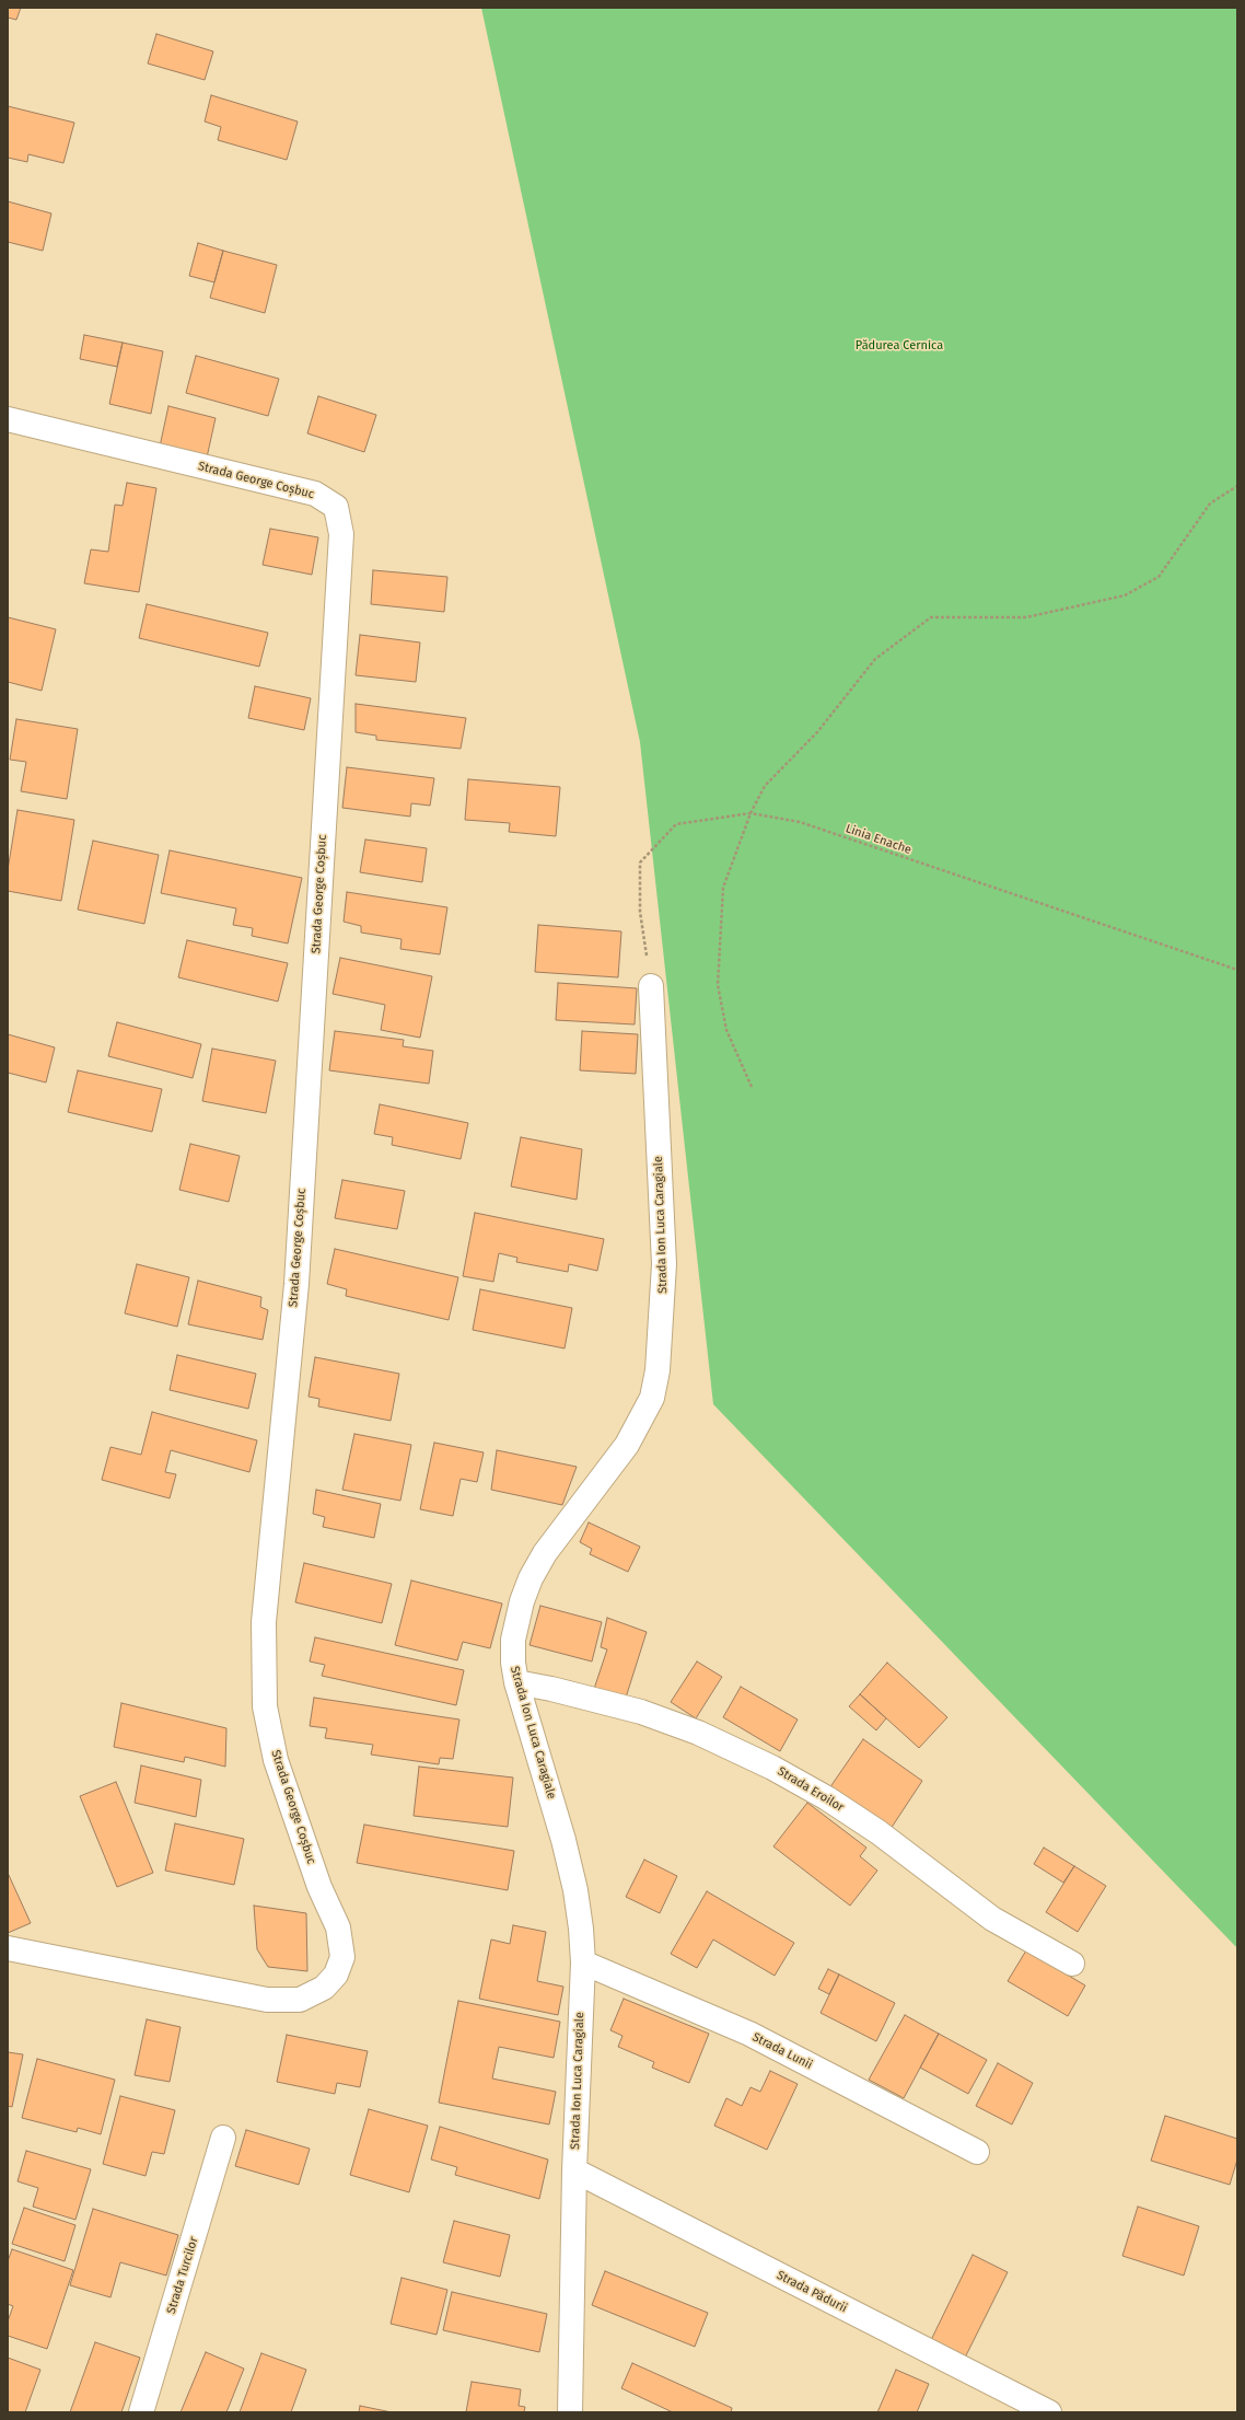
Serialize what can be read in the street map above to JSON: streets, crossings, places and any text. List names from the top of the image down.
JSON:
{
  "streets": {
    "street": [
      "Strada George Coșbuc",
      "Strada Ion Luca Caragiale",
      "Strada Eroilor",
      "Strada Lunii",
      "Strada Turcilor",
      "Strada Pădurii"
    ],
    "path": ["Linia Enache"]
  },
  "crossings": [
    ["Linia Enache", "Strada Ion Luca Caragiale"],
    ["Strada Ion Luca Caragiale", "Strada Eroilor"],
    ["Strada Ion Luca Caragiale", "Strada Lunii"],
    ["Strada Ion Luca Caragiale", "Strada Pădurii"]
  ],
  "parks": ["Pădurea Cernica"]
}
